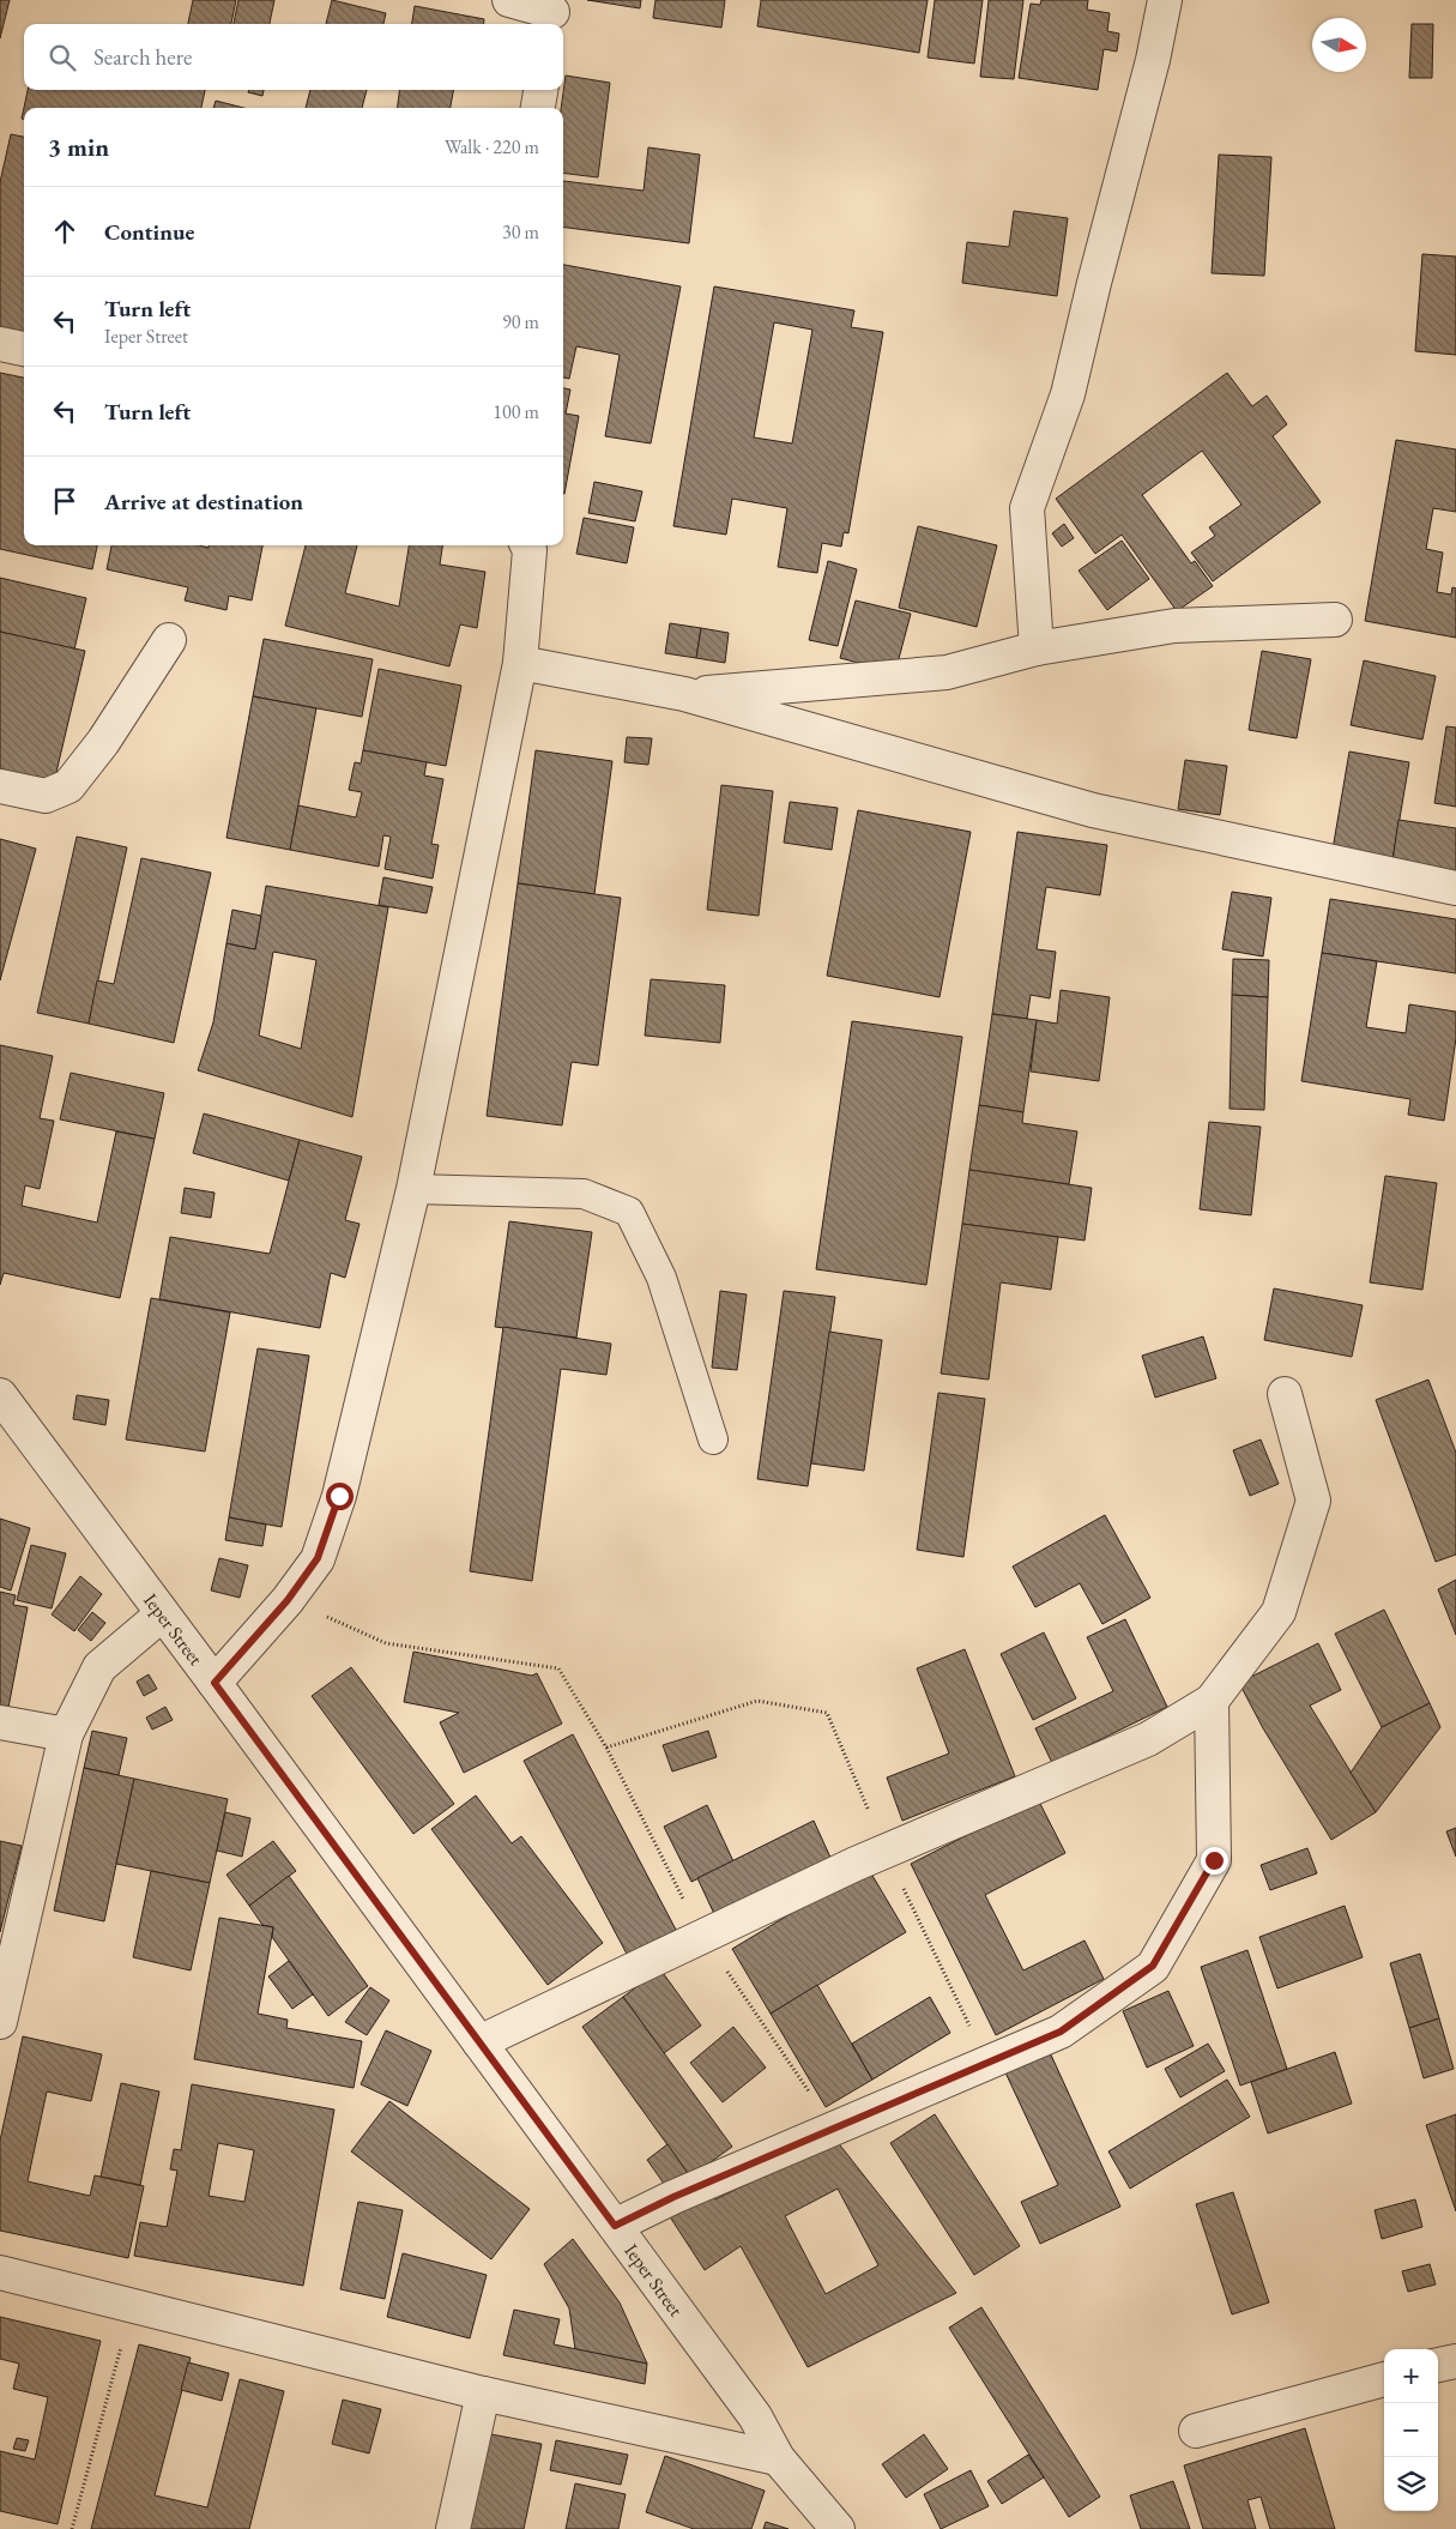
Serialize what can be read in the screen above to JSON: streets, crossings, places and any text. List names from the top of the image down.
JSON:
{
  "streets": {
    "street": ["Ieper Street"]
  },
  "north": "right",
  "page": {
    "search": "Search here",
    "heading": ["3 min", "Walk · 220 m"],
    "list": [
      ["Continue", "30 m"],
      ["Turn left", "Ieper Street", "90 m"],
      ["Turn left", "100 m"],
      "Arrive at destination"
    ],
    "map_buttons": ["+", "−"]
  }
}
